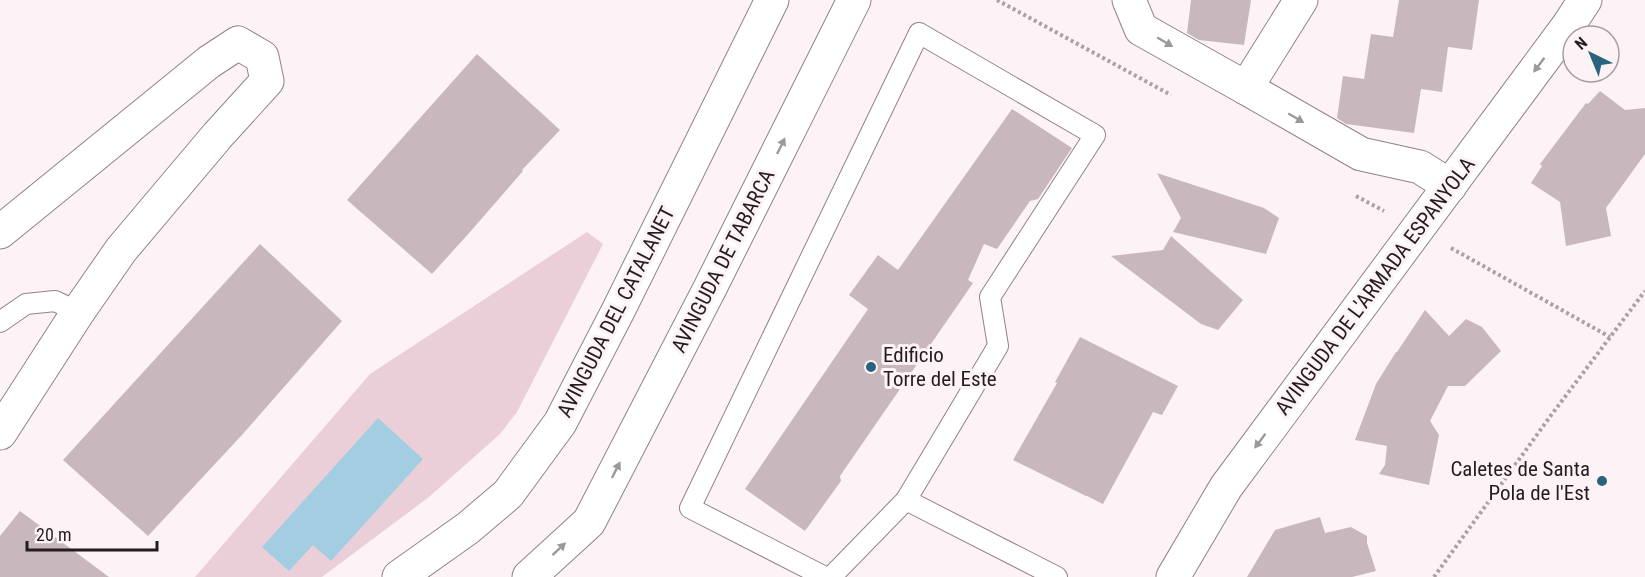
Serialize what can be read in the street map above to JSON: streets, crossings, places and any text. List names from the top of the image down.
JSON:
{
  "streets": {
    "street": ["AVINGUDA DE TABARCA", "AVINGUDA DE L'ARMADA ESPANYOLA", "AVINGUDA DEL CATALANET"]
  },
  "one_way": ["AVINGUDA DE TABARCA", "AVINGUDA DE L'ARMADA ESPANYOLA"],
  "places": ["Edificio Torre del Este", "Caletes de Santa Pola de l'Est"],
  "scale_bar": "20 m",
  "north": "top left"
}
